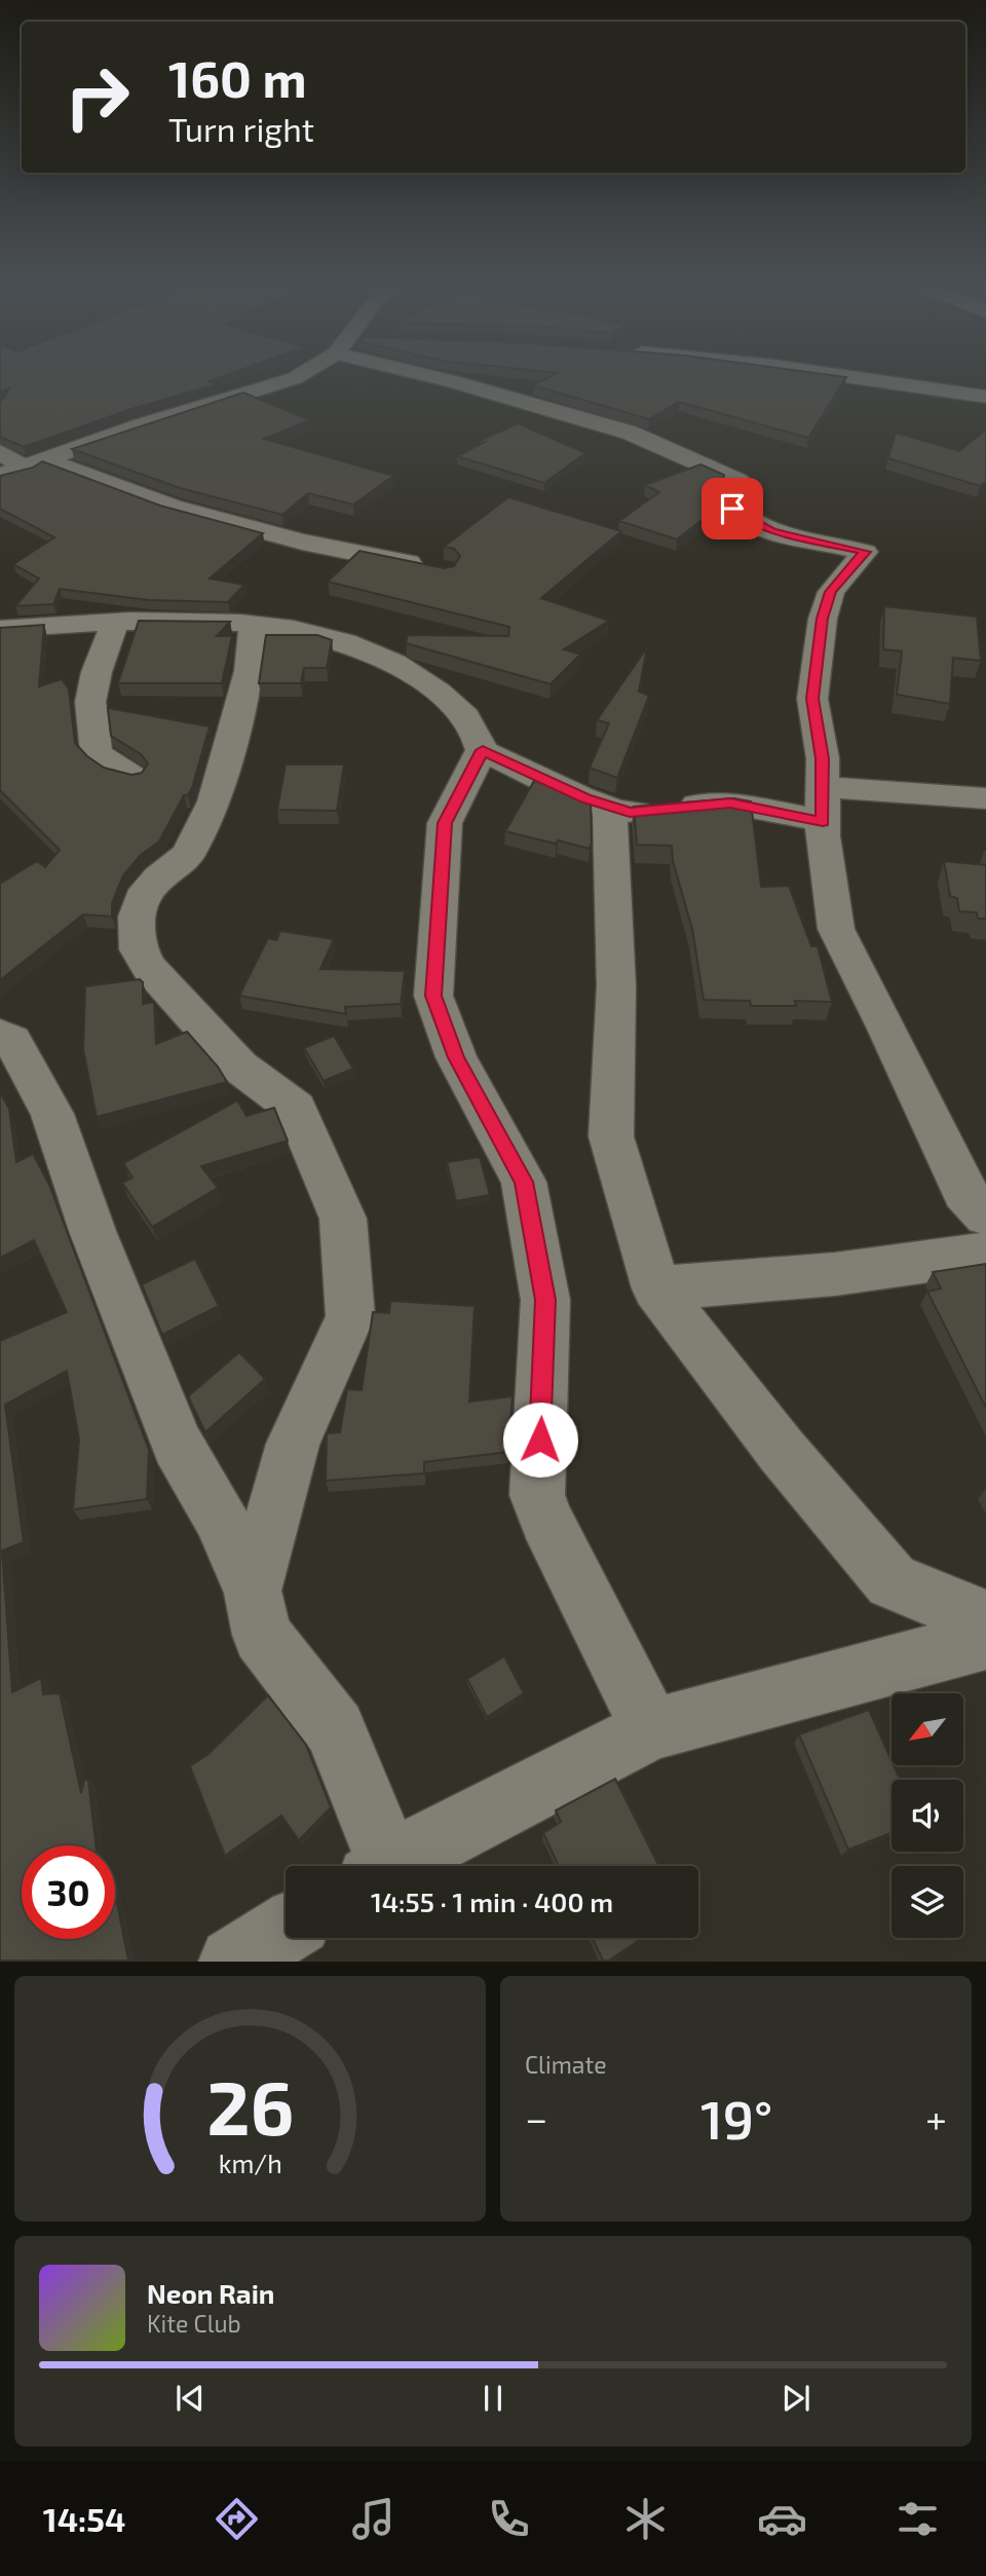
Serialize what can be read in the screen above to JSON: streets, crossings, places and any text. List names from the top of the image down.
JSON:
{
  "north": "bottom left",
  "page": {
    "turn": ["160 m", "Turn right"],
    "limit": "30",
    "trip": "14:55 · 1 min · 400 m",
    "tile": "Climate",
    "heat": ["−", "19°", "+"],
    "song": ["Neon Rain", "Kite Club"],
    "tabs": "14:54",
    "gauge": ["26", "km/h"]
  }
}
